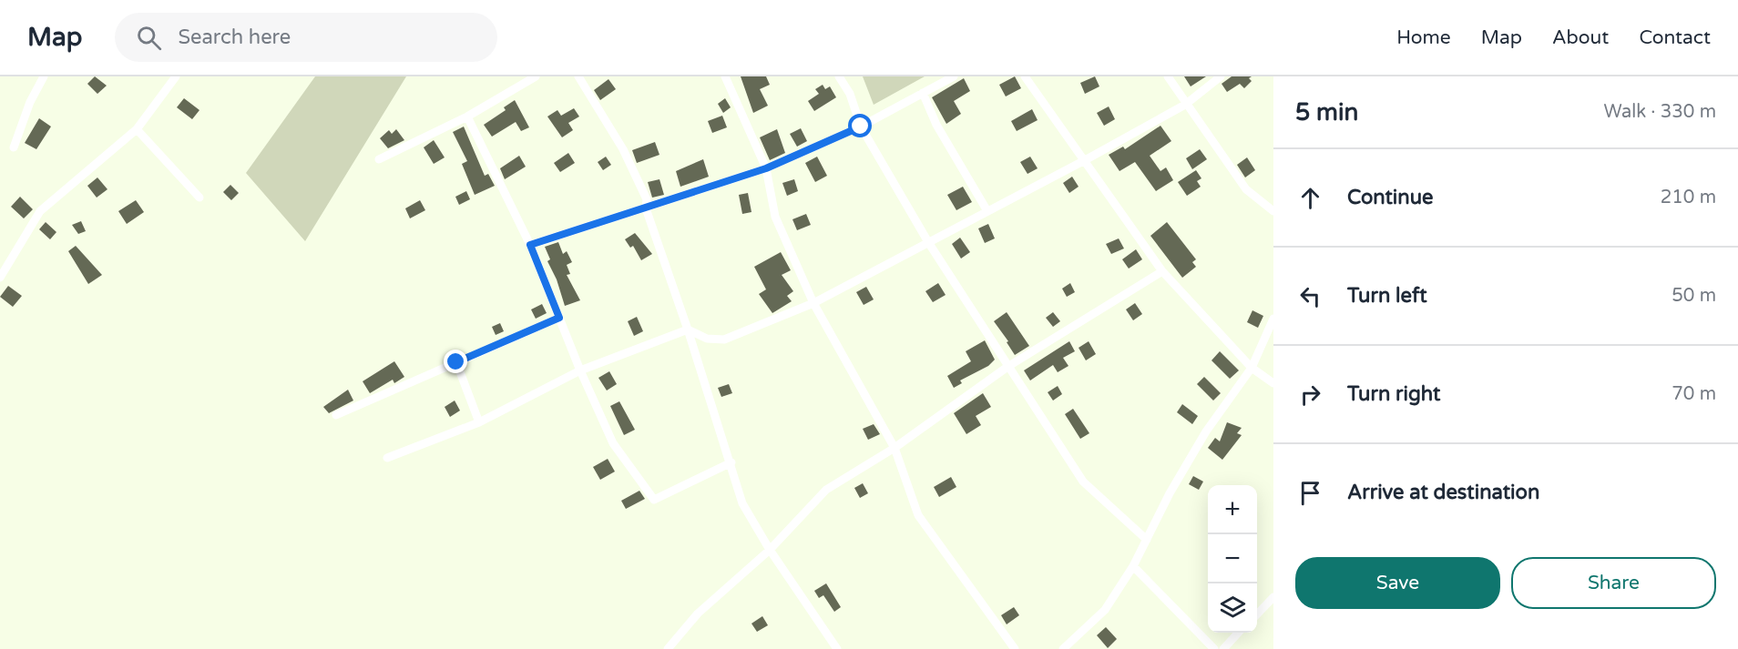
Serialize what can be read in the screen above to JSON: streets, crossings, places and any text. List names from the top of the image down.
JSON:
{
  "page": {
    "header": "Map",
    "search": "Search here",
    "nav": [
      "Home",
      "Map",
      "About",
      "Contact"
    ],
    "heading": ["5 min", "Walk · 330 m"],
    "list": [
      ["Continue", "210 m"],
      ["Turn left", "50 m"],
      ["Turn right", "70 m"],
      "Arrive at destination"
    ],
    "map_buttons": ["+", "−"],
    "buttons": ["Save", "Share"]
  }
}
